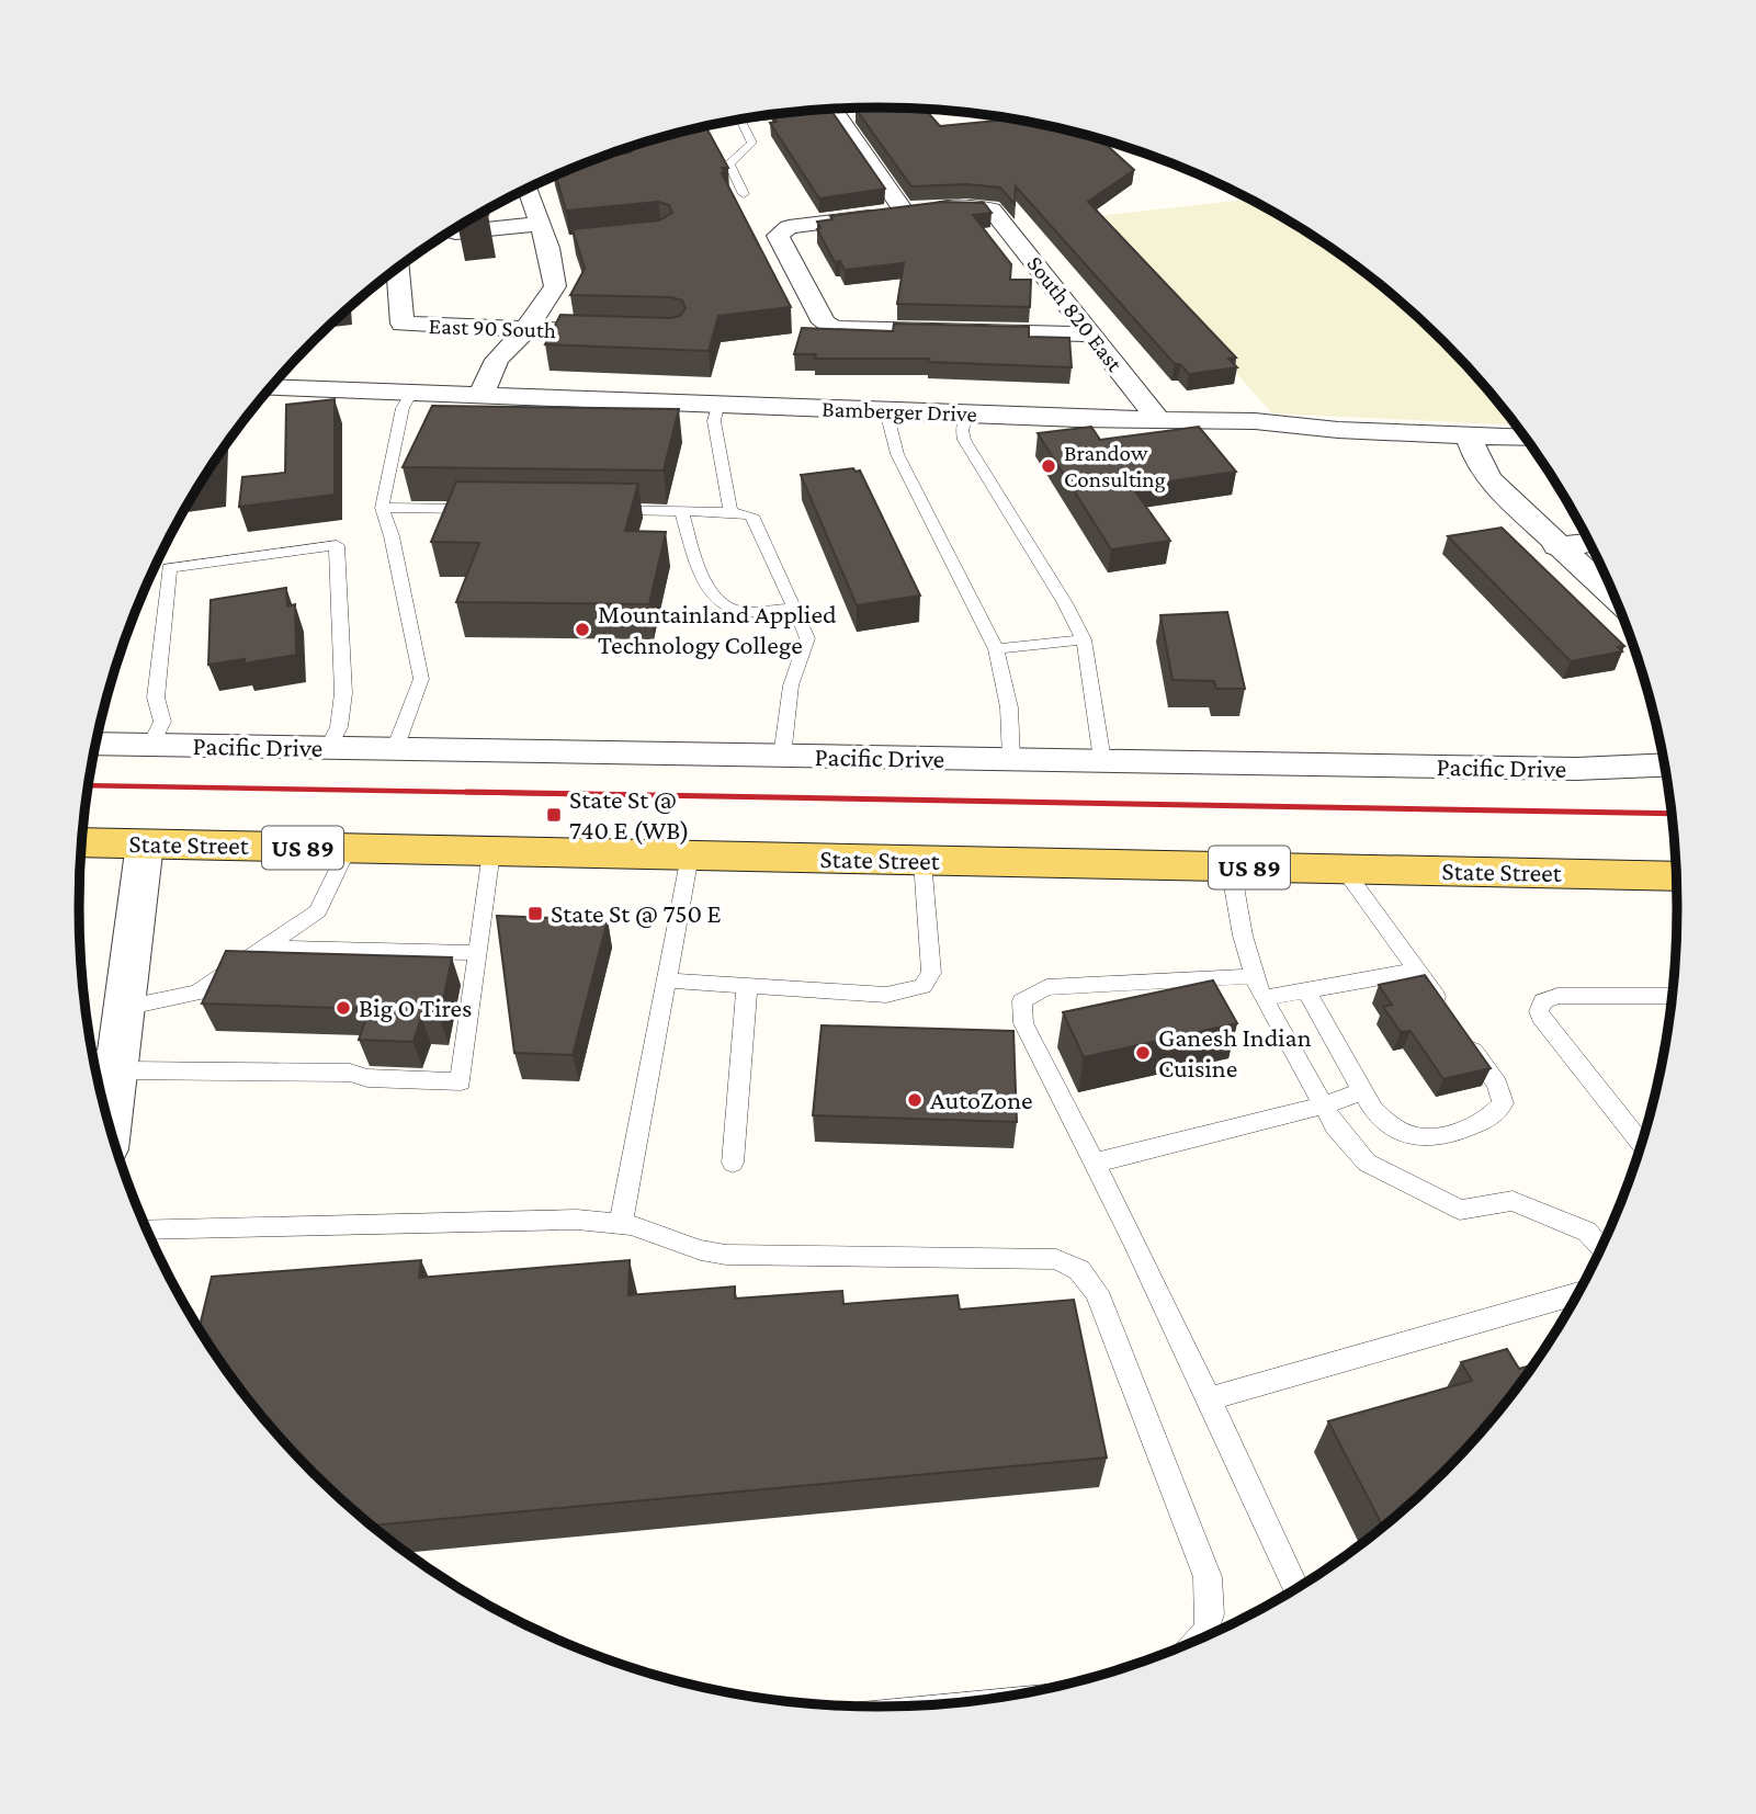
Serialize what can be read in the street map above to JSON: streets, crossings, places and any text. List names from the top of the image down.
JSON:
{
  "streets": {
    "main road": ["State Street", "US 89"],
    "street": [
      "South 820 East",
      "East 90 South",
      "Bamberger Drive",
      "Pacific Drive"
    ]
  },
  "crossings": [
    ["South 820 East", "Bamberger Drive"]
  ],
  "places": {
    "other": [
      "Brandow Consulting",
      "Mountainland Applied Technology College",
      "Big O Tires",
      "Ganesh Indian Cuisine",
      "AutoZone"
    ],
    "transit": ["State St @ 740 E (WB)", "State St @ 750 E"]
  }
}
